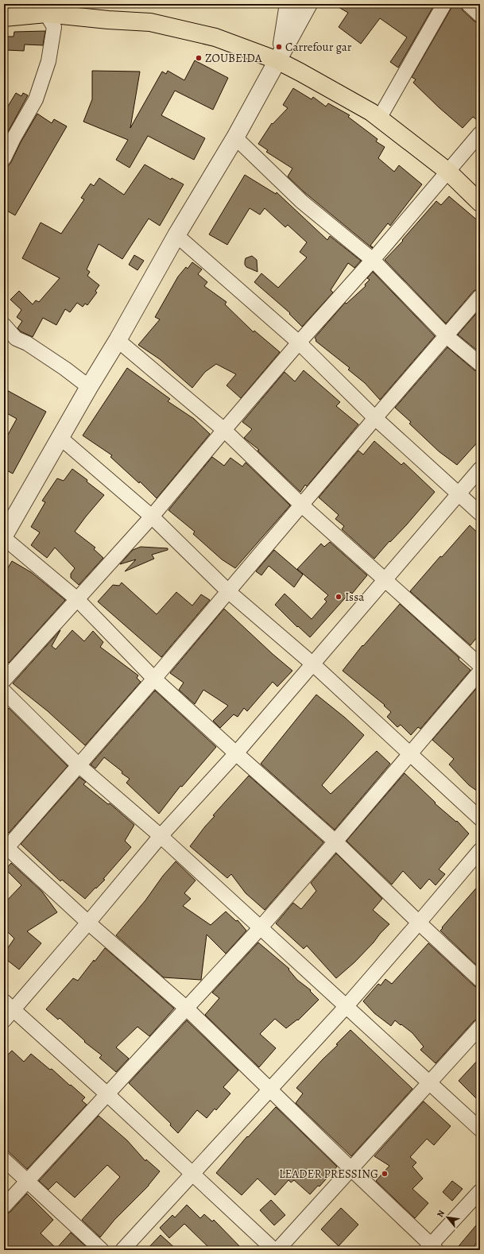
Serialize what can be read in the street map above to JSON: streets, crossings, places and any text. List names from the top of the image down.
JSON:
{
  "places": [
    "Carrefour gar",
    "ZOUBEIDA",
    "Issa",
    "LEADER PRESSING"
  ],
  "north": "top left"
}
